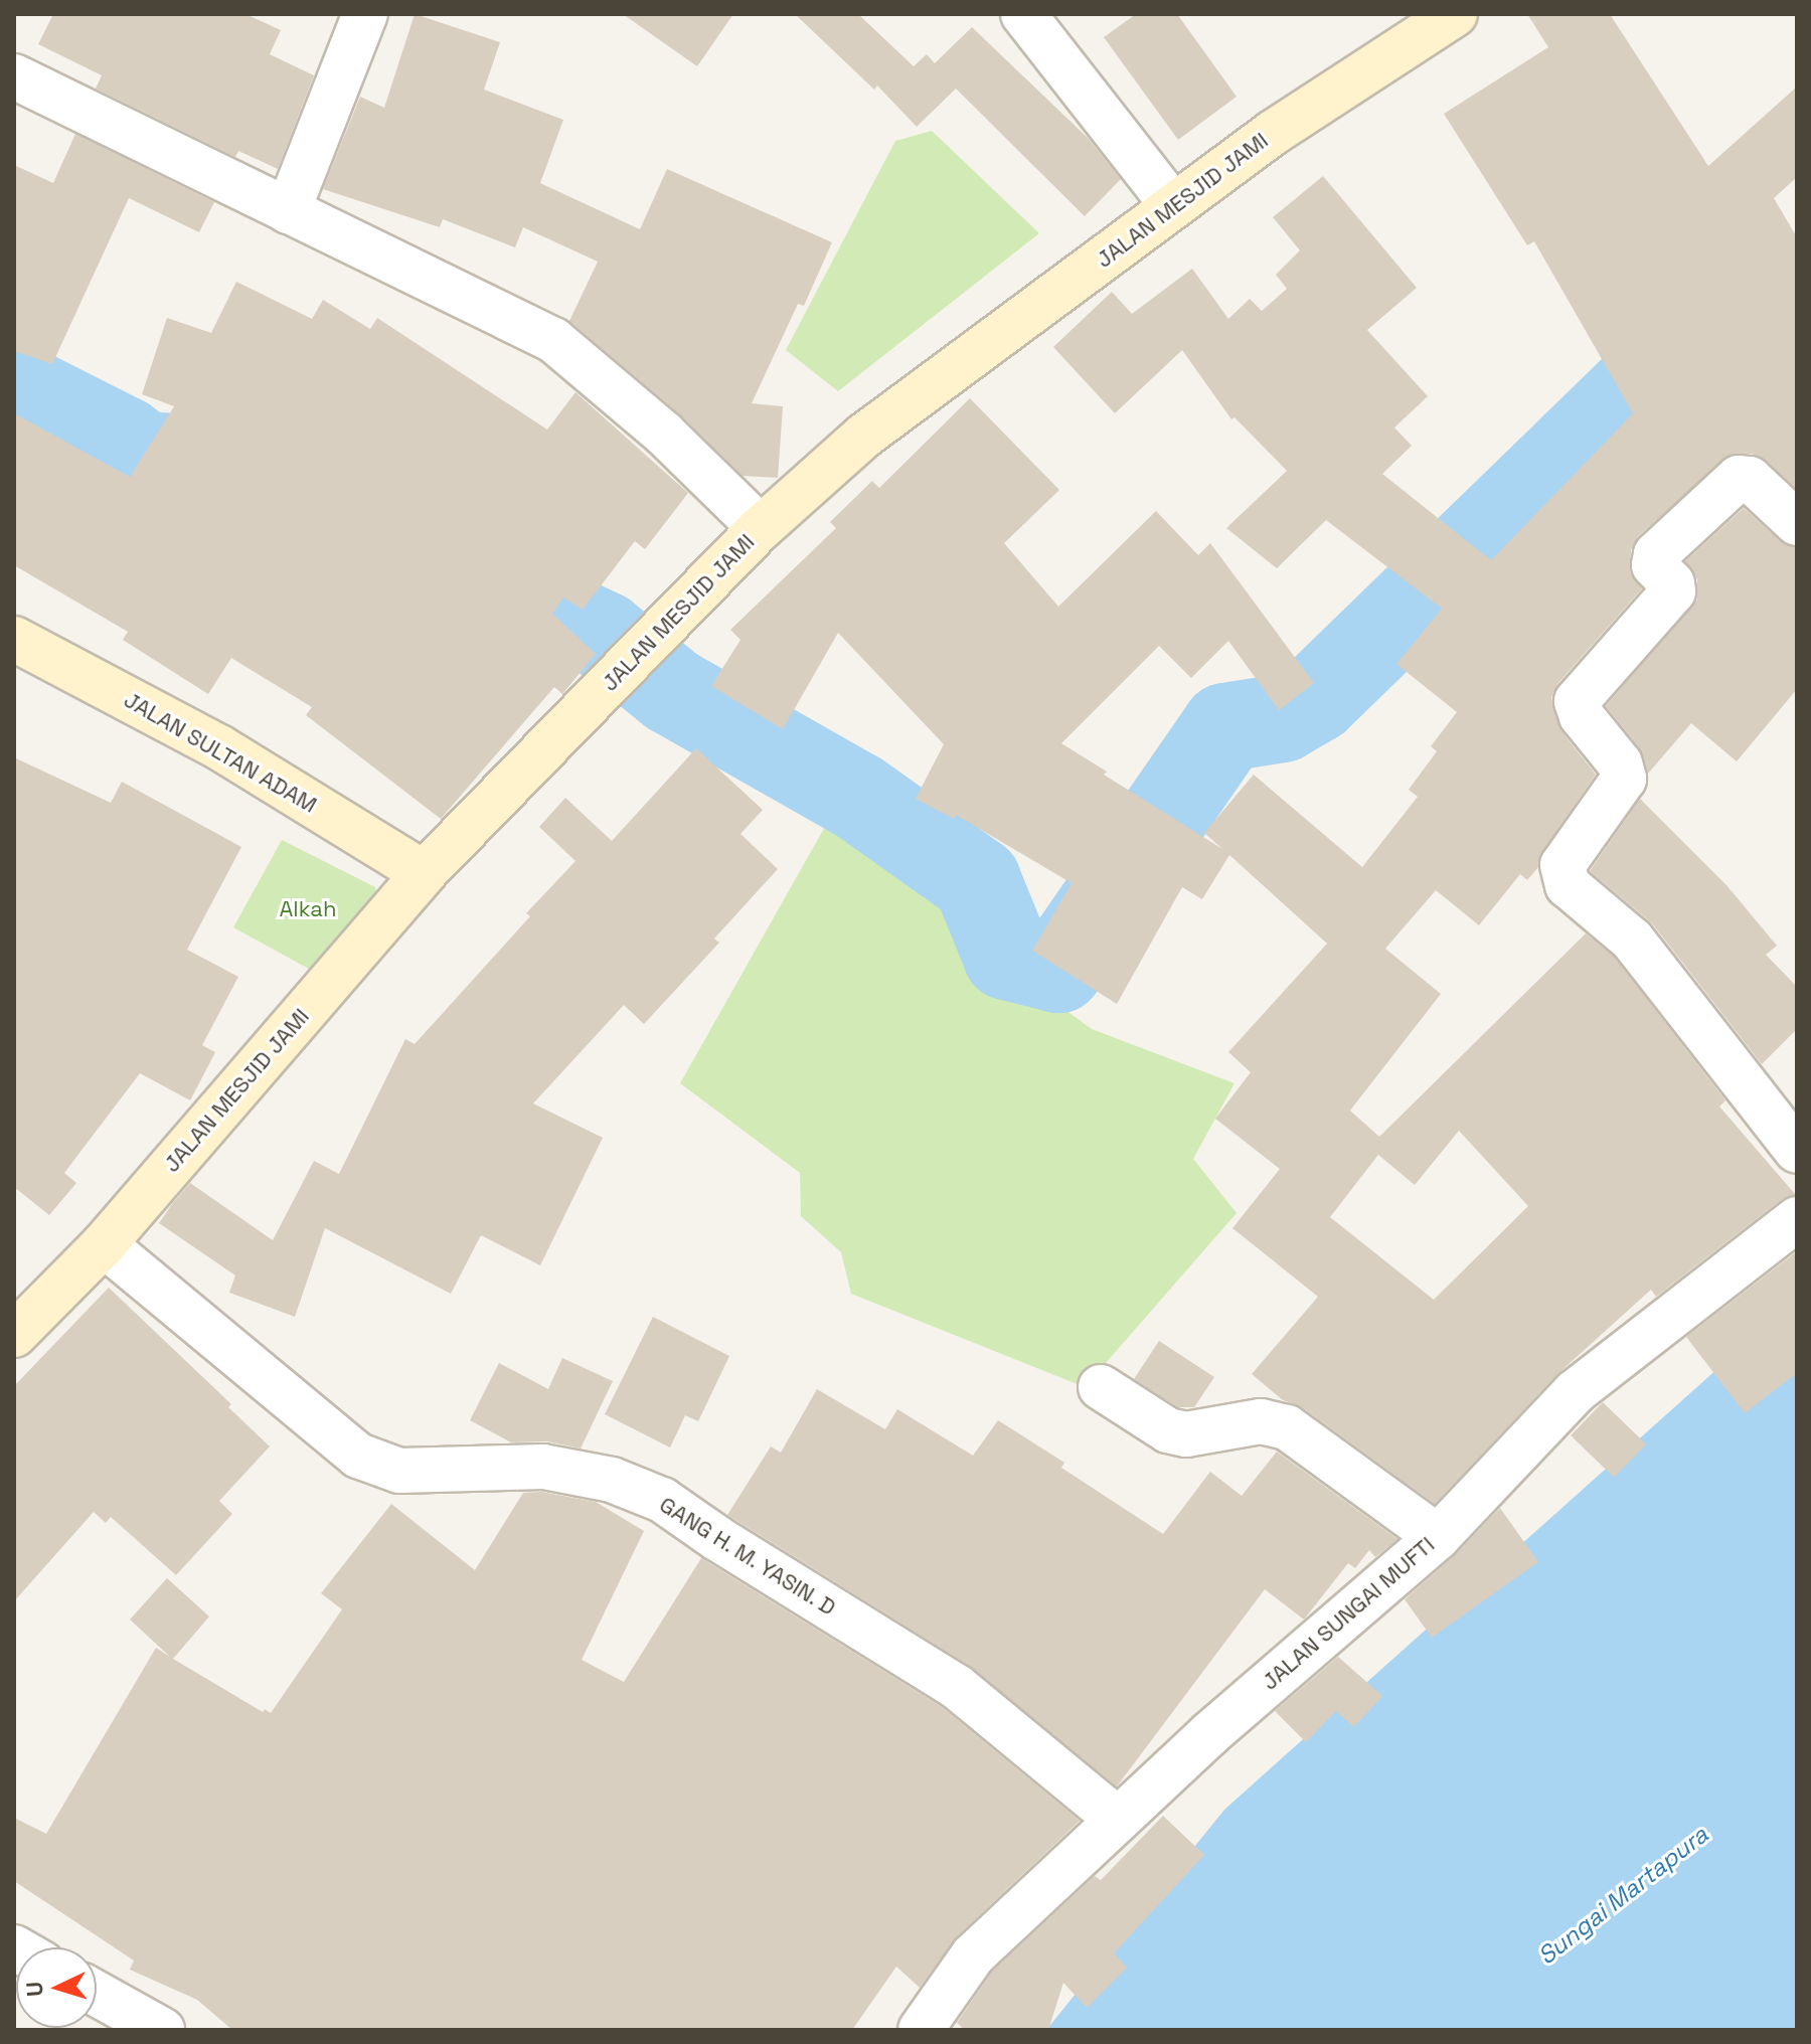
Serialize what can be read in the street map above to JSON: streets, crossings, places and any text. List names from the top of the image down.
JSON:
{
  "streets": {
    "street": [
      "JALAN MESJID JAMI",
      "JALAN SULTAN ADAM",
      "GANG H. M. YASIN. D",
      "JALAN SUNGAI MUFTI"
    ]
  },
  "crossings": [
    ["JALAN MESJID JAMI", "JALAN SULTAN ADAM"],
    ["JALAN MESJID JAMI", "GANG H. M. YASIN. D"],
    ["GANG H. M. YASIN. D", "JALAN SUNGAI MUFTI"]
  ],
  "water": ["Sungai Martapura"],
  "parks": ["Alkah"],
  "north": "left"
}
